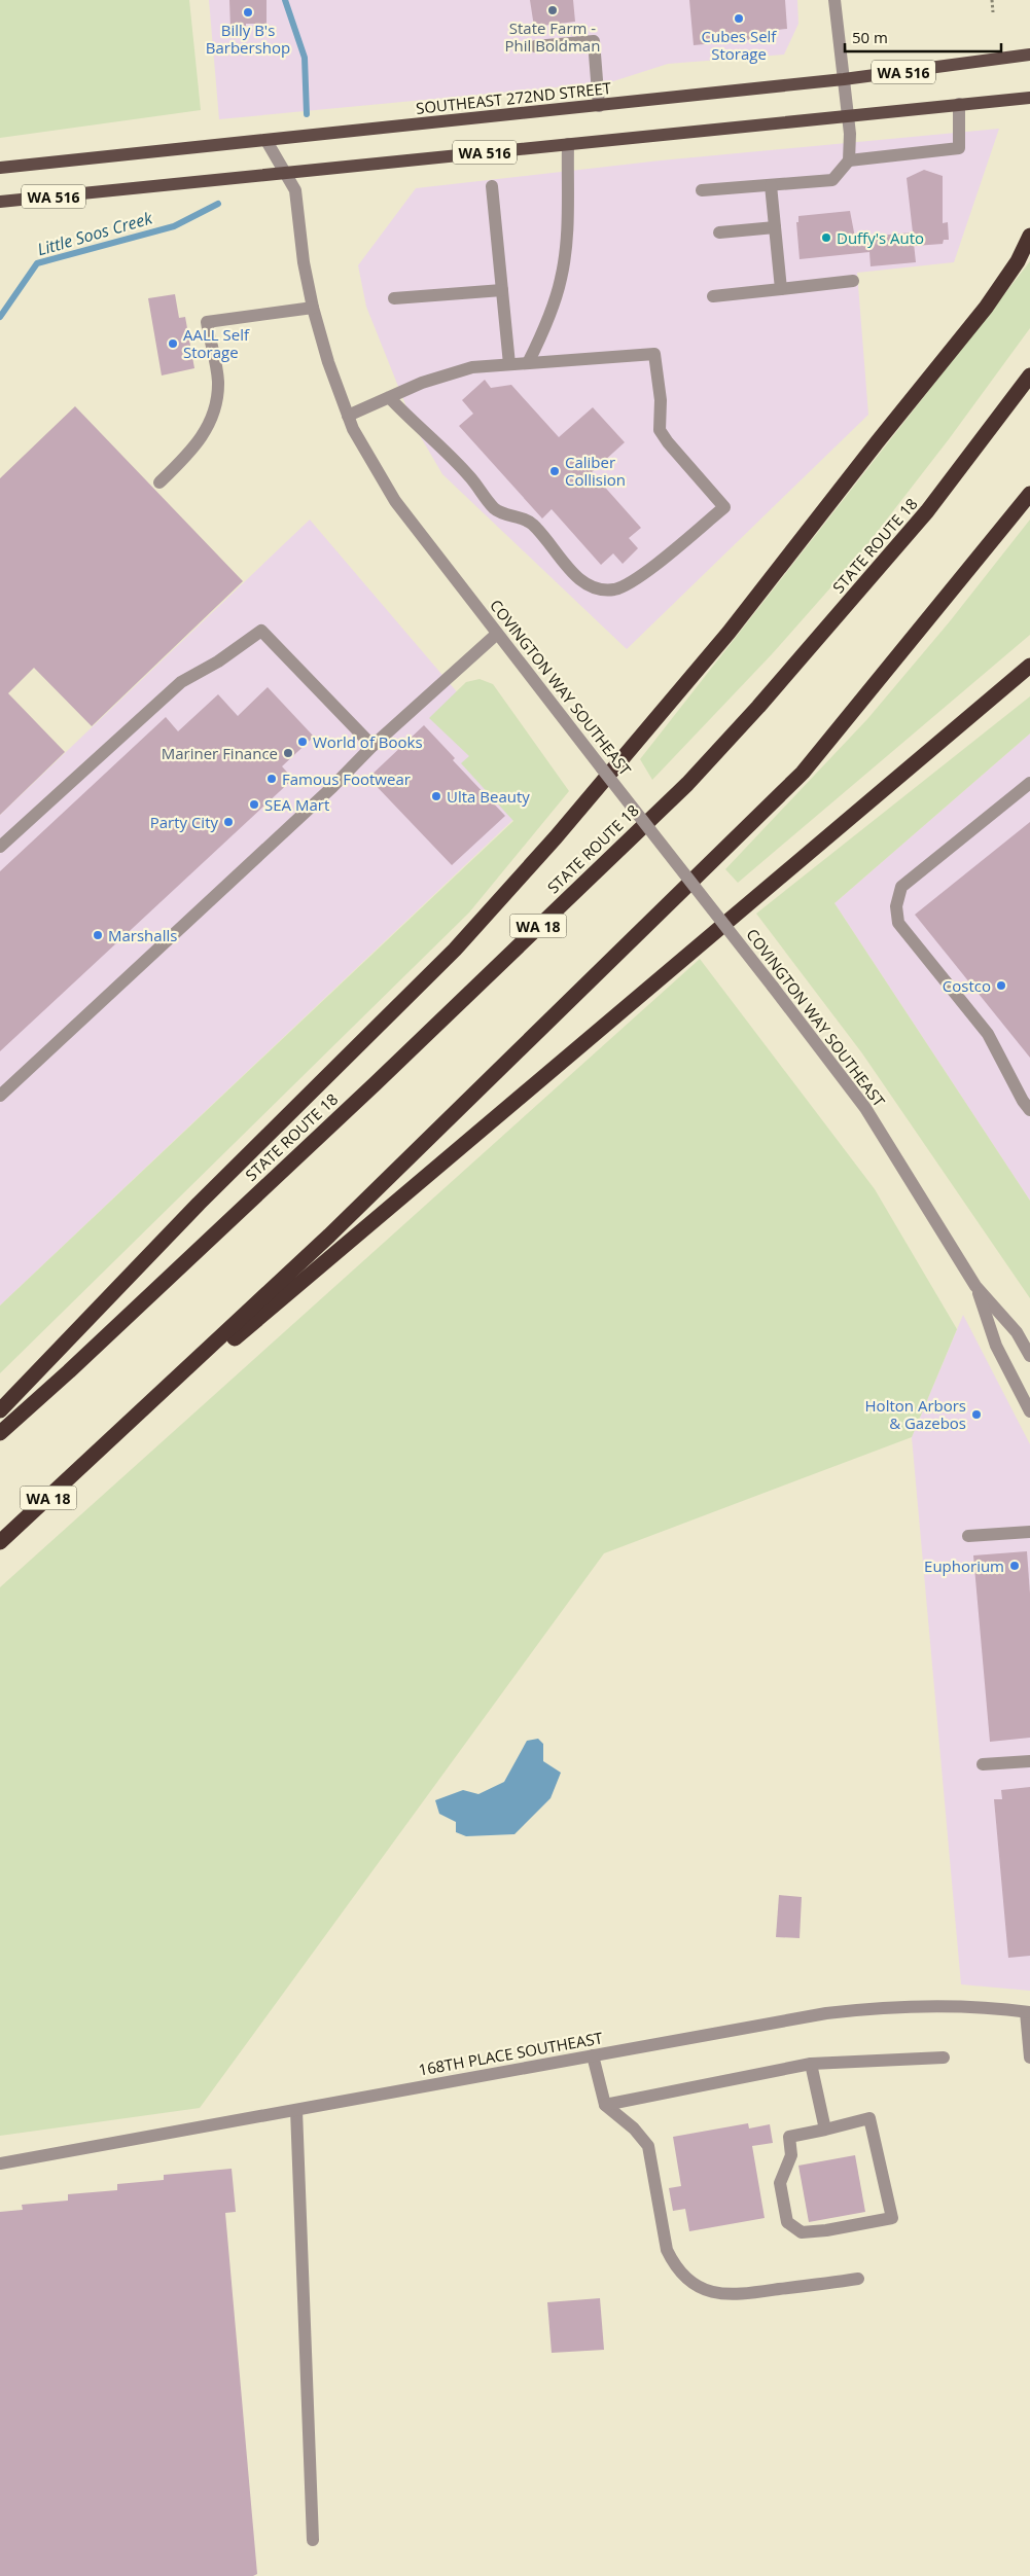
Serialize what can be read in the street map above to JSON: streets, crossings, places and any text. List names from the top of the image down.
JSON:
{
  "streets": {
    "highway": ["STATE ROUTE 18", "WA 18"],
    "main road": ["WA 516", "SOUTHEAST 272ND STREET"],
    "street": ["COVINGTON WAY SOUTHEAST", "168TH PLACE SOUTHEAST"]
  },
  "crossings": [
    ["WA 516", "COVINGTON WAY SOUTHEAST"],
    ["SOUTHEAST 272ND STREET", "COVINGTON WAY SOUTHEAST"]
  ],
  "water": ["Little Soos Creek"],
  "places": [
    "State Farm - Phil Boldman",
    "Billy B's Barbershop",
    "Cubes Self Storage",
    "Duffy's Auto",
    "AALL Self Storage",
    "Caliber Collision",
    "World of Books",
    "Mariner Finance",
    "Famous Footwear",
    "Ulta Beauty",
    "SEA Mart",
    "Party City",
    "Marshalls",
    "Costco",
    "Holton Arbors & Gazebos",
    "Euphorium"
  ],
  "scale_bar": "50 m"
}
